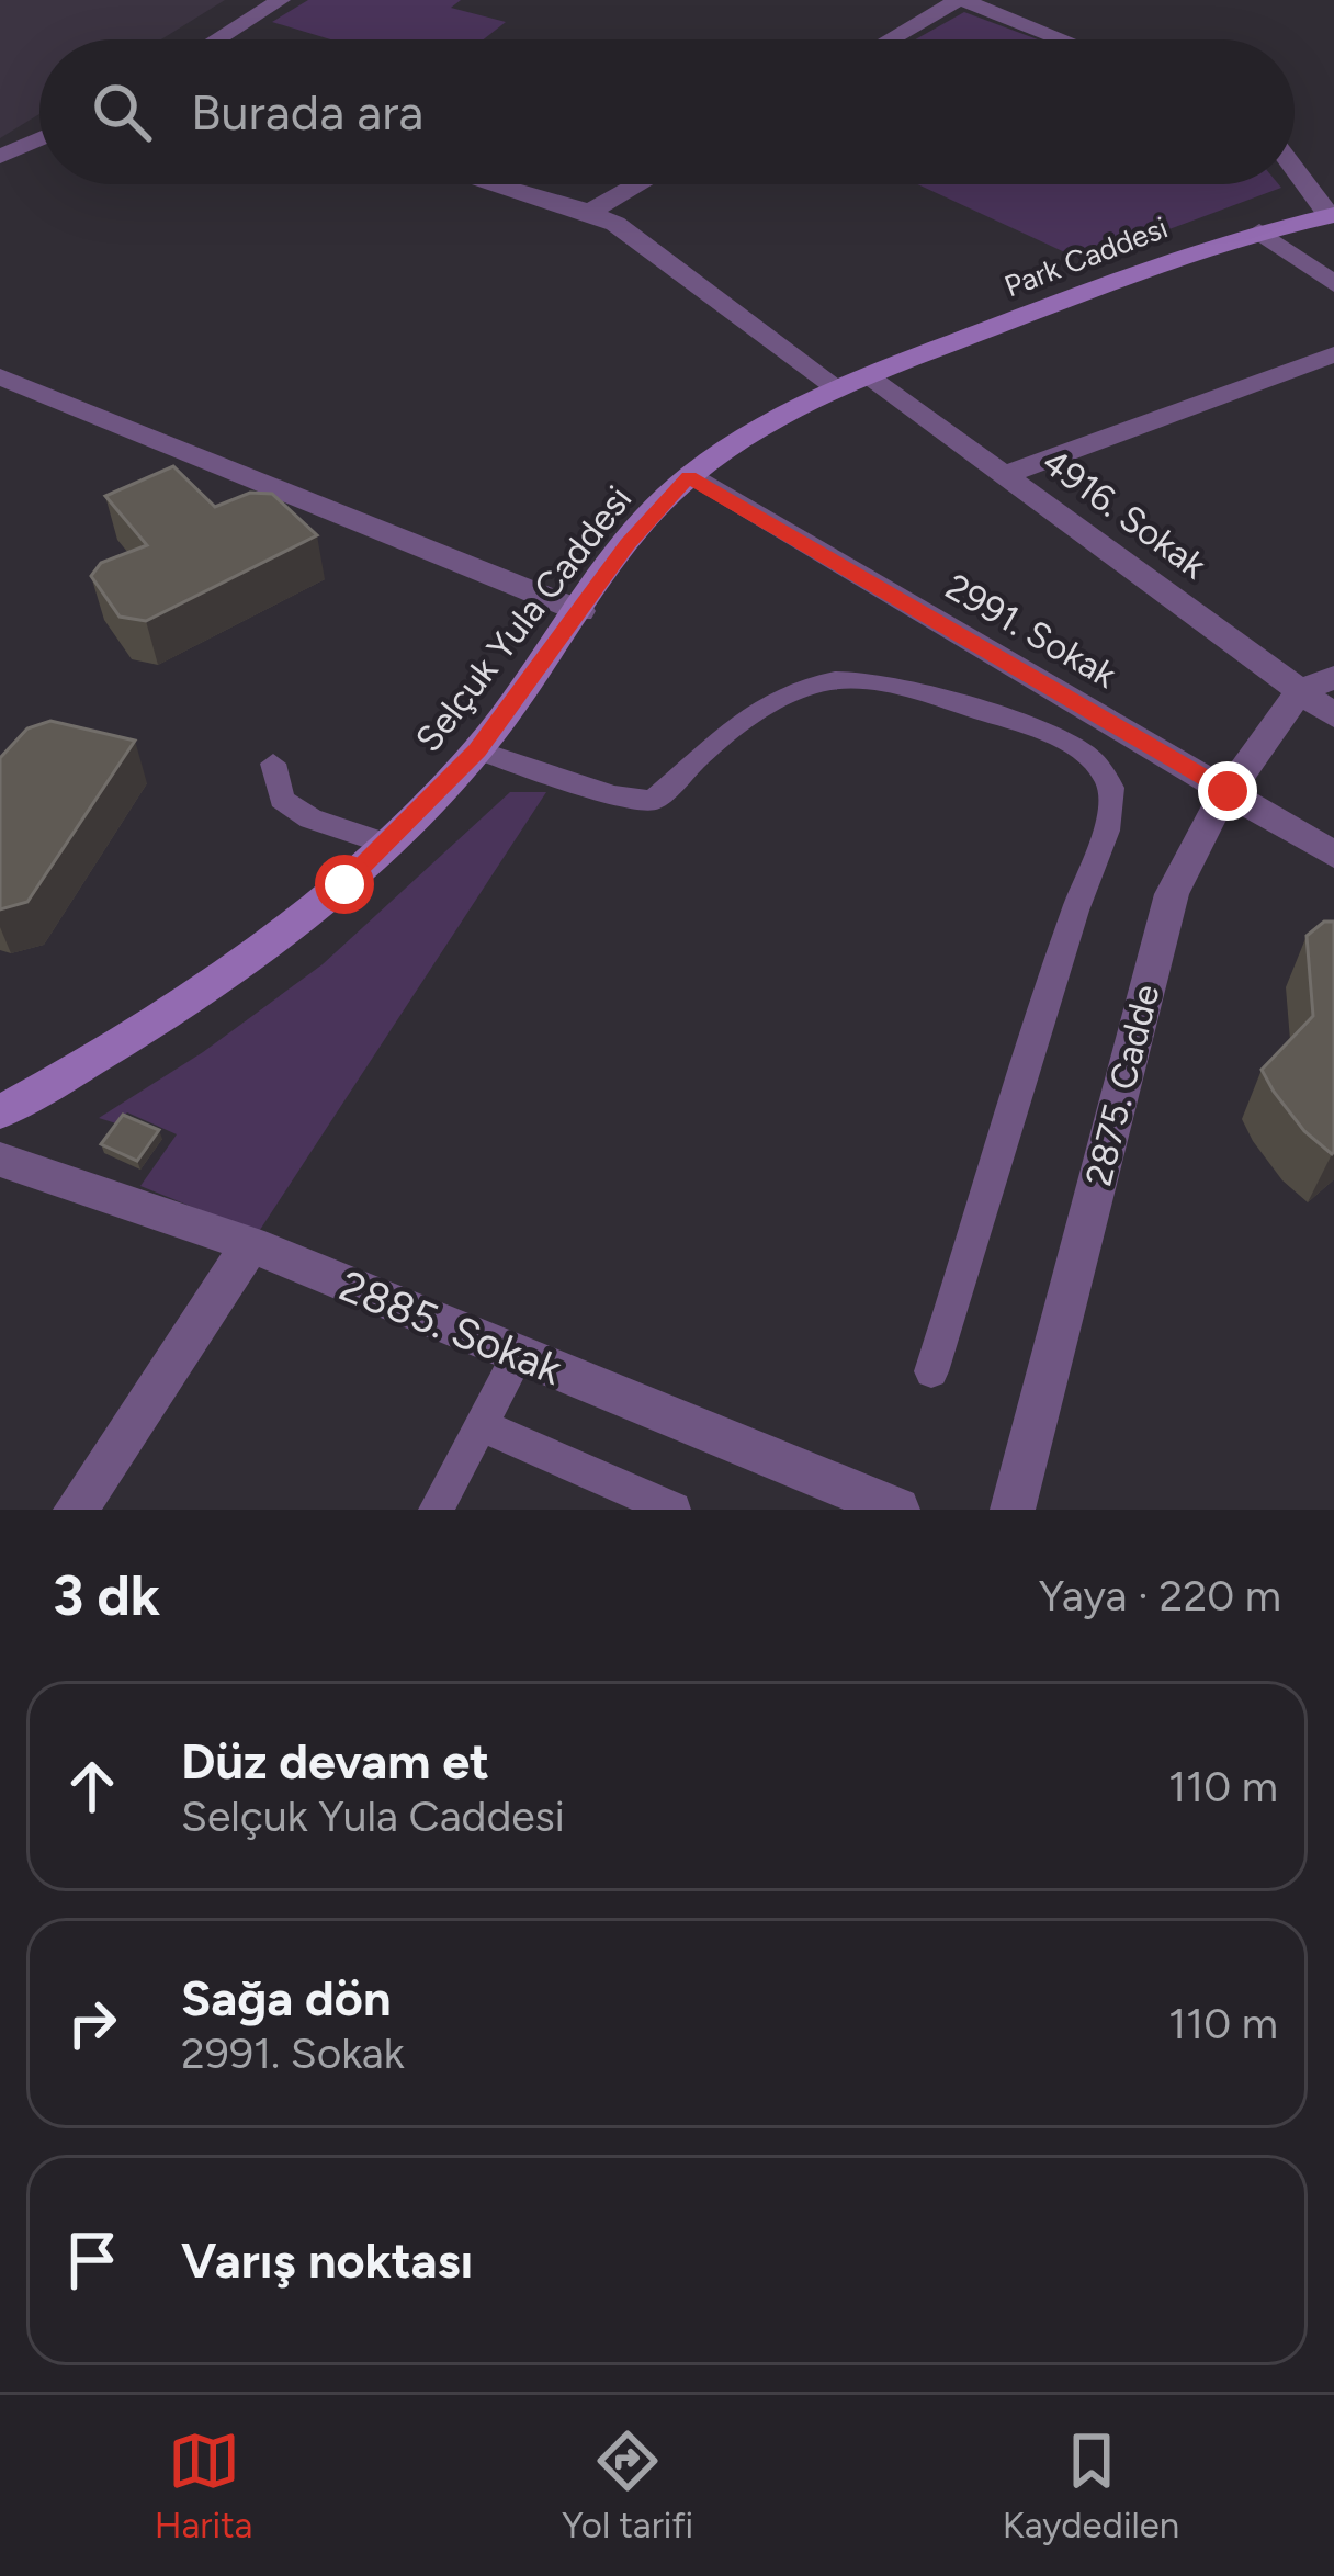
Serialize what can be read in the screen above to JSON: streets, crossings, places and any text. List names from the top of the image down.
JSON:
{
  "streets": {
    "street": [
      "Park Caddesi",
      "4916. Sokak",
      "Selçuk Yula Caddesi",
      "2991. Sokak",
      "2875. Cadde",
      "2885. Sokak"
    ]
  },
  "crossings": [
    ["Park Caddesi", "4916. Sokak"],
    ["Park Caddesi", "Selçuk Yula Caddesi"],
    ["4916. Sokak", "Selçuk Yula Caddesi"],
    ["4916. Sokak", "2875. Cadde"],
    ["Selçuk Yula Caddesi", "2991. Sokak"],
    ["2991. Sokak", "2875. Cadde"]
  ],
  "page": {
    "search": "Burada ara",
    "heading": ["3 dk", "Yaya · 220 m"],
    "list": [
      ["Düz devam et", "Selçuk Yula Caddesi", "110 m"],
      ["Sağa dön", "2991. Sokak", "110 m"],
      "Varış noktası"
    ],
    "nav": ["Harita", "Yol tarifi", "Kaydedilen"]
  }
}
